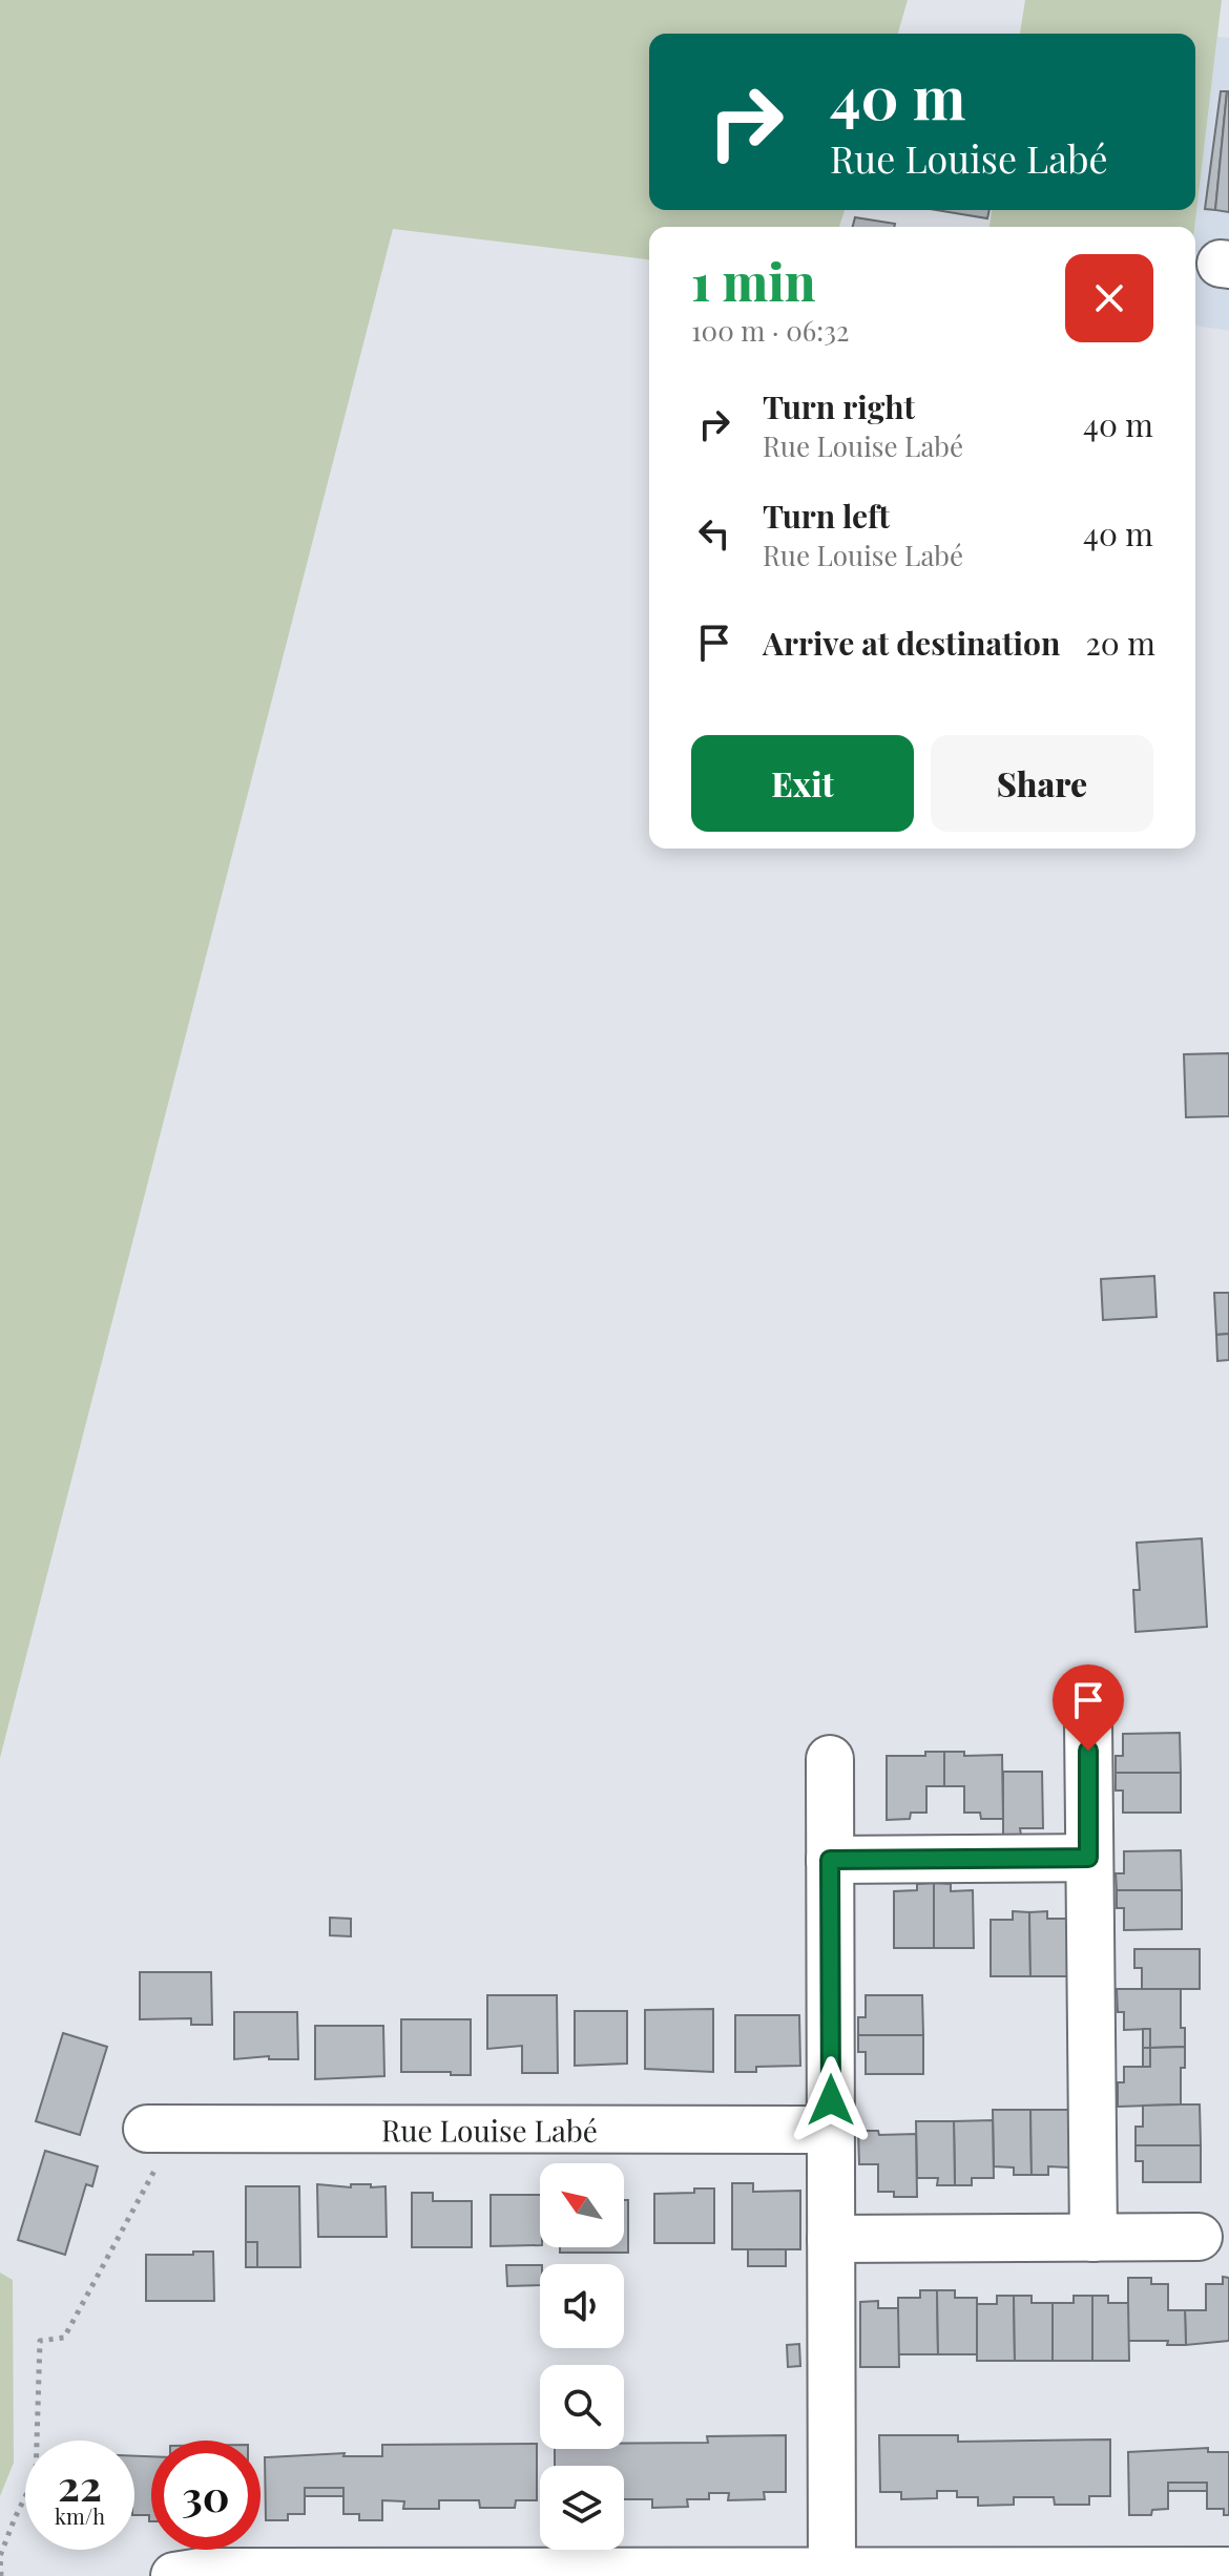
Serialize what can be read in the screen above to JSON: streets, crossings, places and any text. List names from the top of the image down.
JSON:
{
  "streets": {
    "street": ["Rue Louise Labé"]
  },
  "north": "top left",
  "page": {
    "turn": ["40 m", "Rue Louise Labé"],
    "heading": ["1 min", "100 m · 06:32"],
    "list": [
      {
        "name": "Turn right",
        "note": "Rue Louise Labé",
        "value": "40 m"
      },
      {
        "name": "Turn left",
        "note": "Rue Louise Labé",
        "value": "40 m"
      },
      {
        "name": "Arrive at destination",
        "value": "20 m"
      }
    ],
    "buttons": ["Exit", "Share"],
    "speed": "22 km/h",
    "limit": "30"
  }
}
